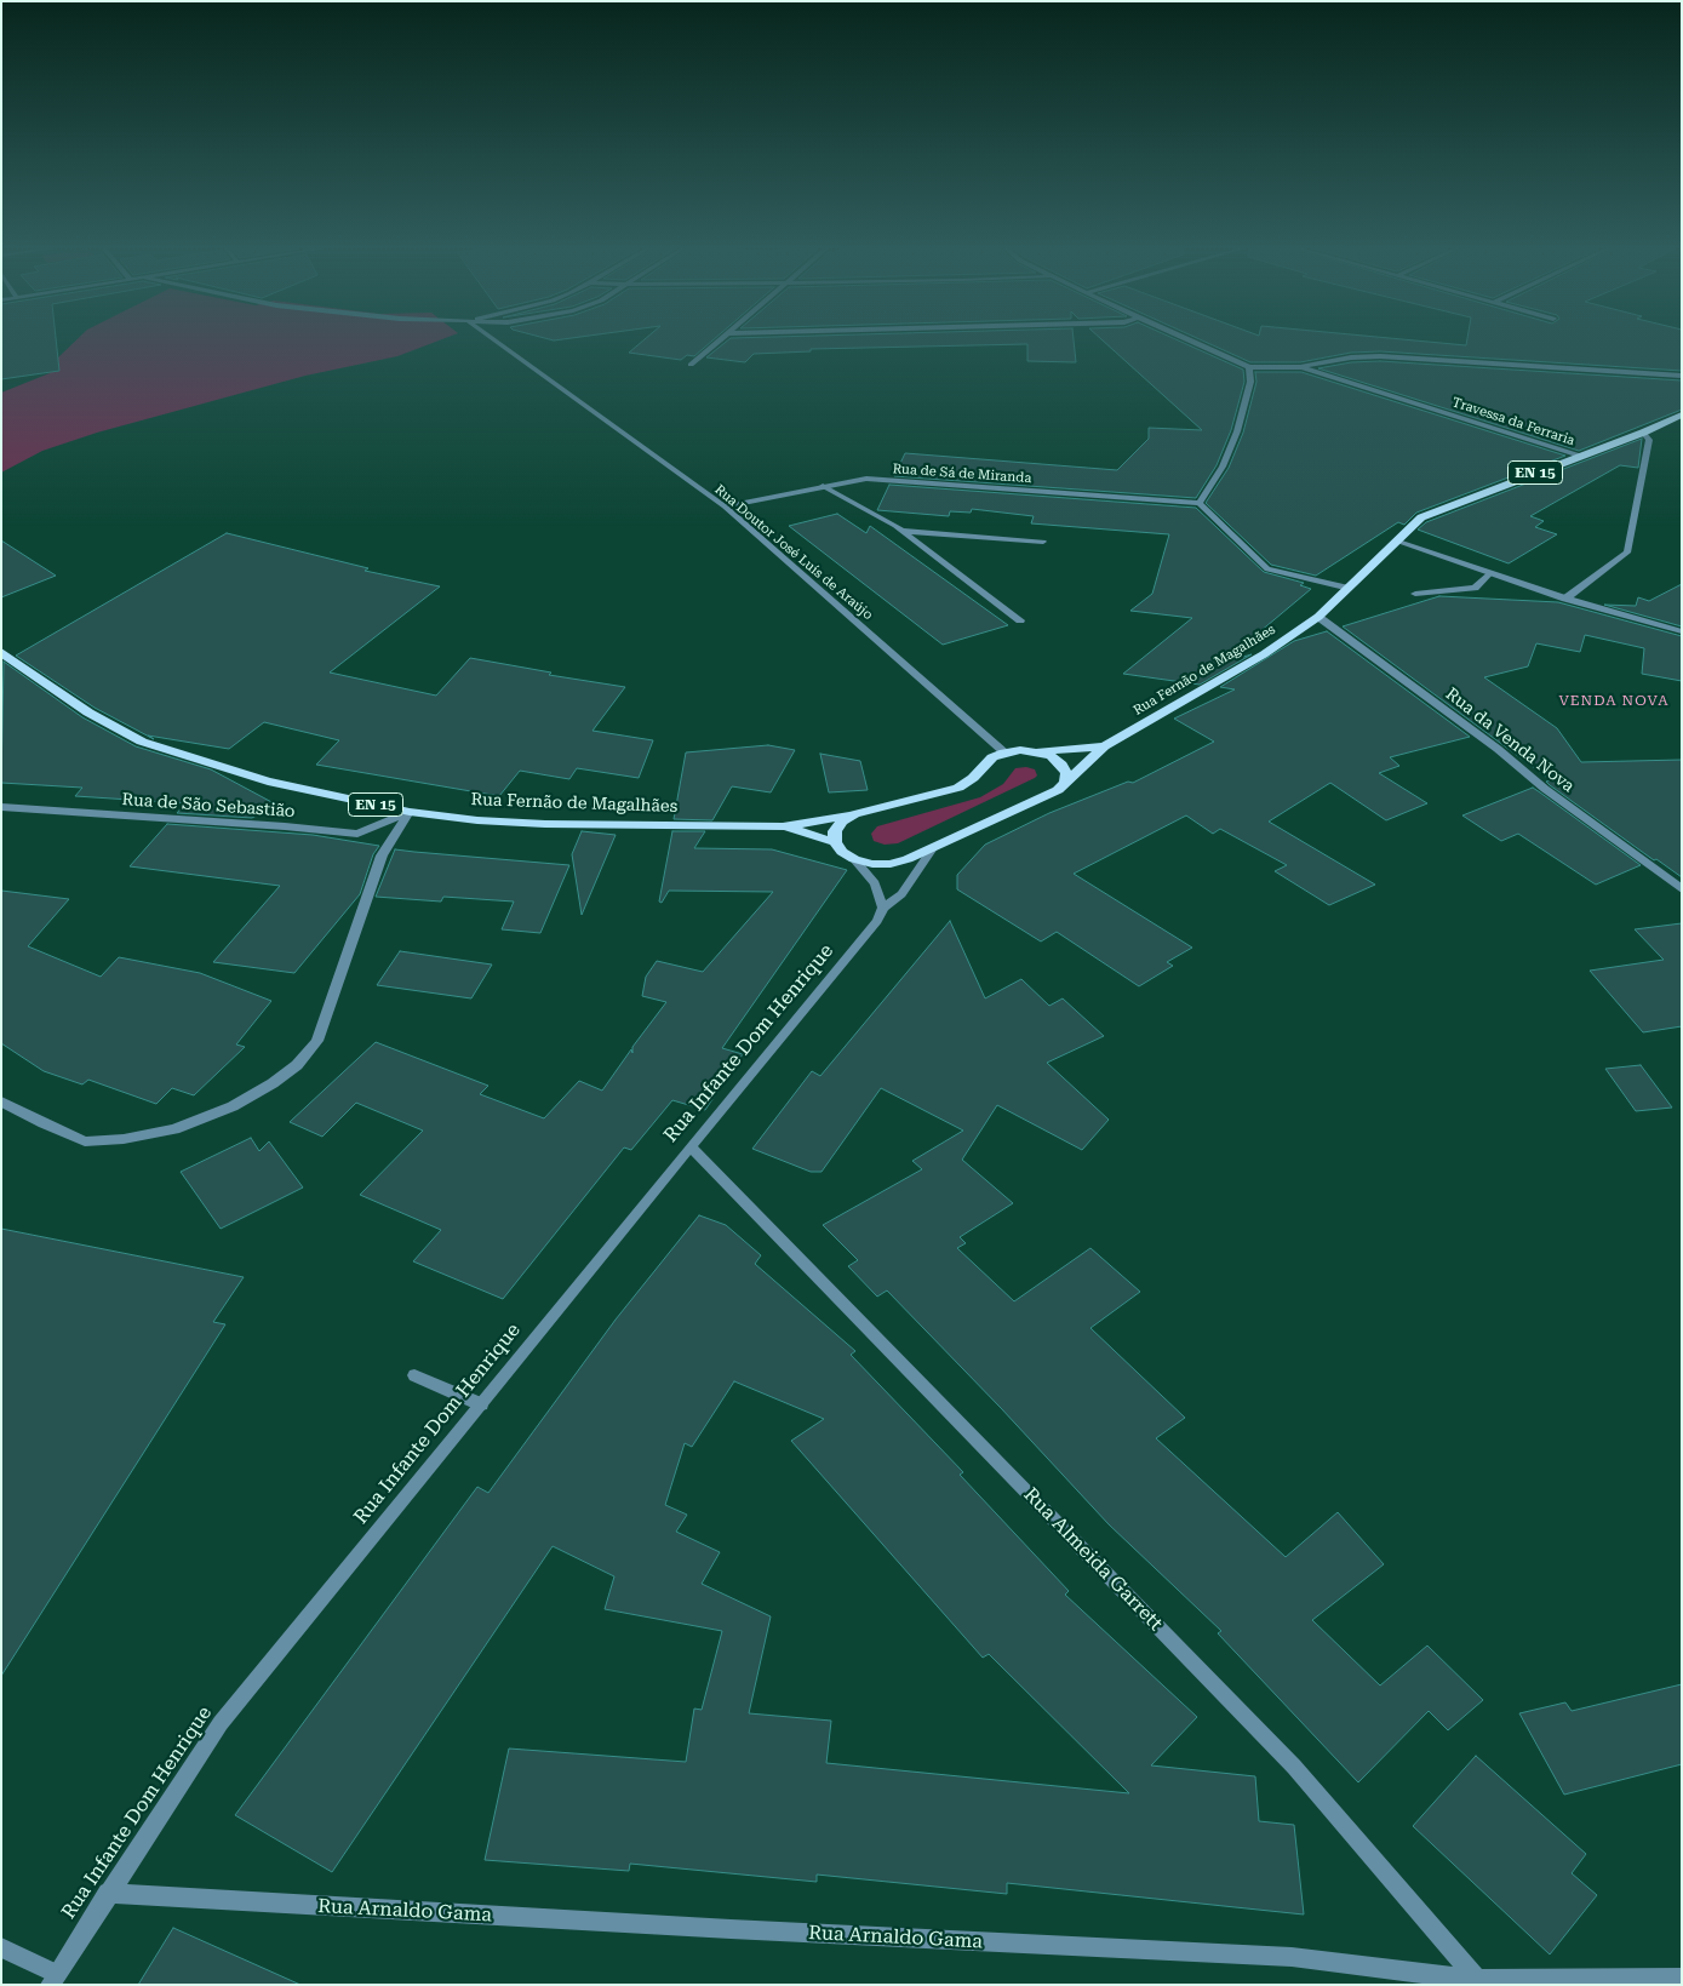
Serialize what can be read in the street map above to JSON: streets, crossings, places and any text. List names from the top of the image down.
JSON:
{
  "streets": {
    "main road": ["EN 15", "Rua Fernão de Magalhães"],
    "street": [
      "Travessa da Ferraria",
      "Rua de Sá de Miranda",
      "Rua Doutor José Luís de Araújo",
      "Rua da Venda Nova",
      "Rua de São Sebastião",
      "Rua Infante Dom Henrique",
      "Rua Almeida Garrett",
      "Rua Arnaldo Gama"
    ]
  },
  "crossings": [
    ["Travessa da Ferraria", "EN 15"],
    ["EN 15", "Rua Fernão de Magalhães"],
    ["EN 15", "Rua da Venda Nova"],
    ["Rua de Sá de Miranda", "Rua Doutor José Luís de Araújo"],
    ["Rua Doutor José Luís de Araújo", "Rua Fernão de Magalhães"],
    ["Rua Fernão de Magalhães", "Rua da Venda Nova"],
    ["Rua Fernão de Magalhães", "Rua de São Sebastião"],
    ["Rua Fernão de Magalhães", "Rua Infante Dom Henrique"],
    ["Rua Infante Dom Henrique", "Rua Almeida Garrett"],
    ["Rua Infante Dom Henrique", "Rua Arnaldo Gama"],
    ["Rua Almeida Garrett", "Rua Arnaldo Gama"]
  ],
  "districts": ["VENDA NOVA"]
}
